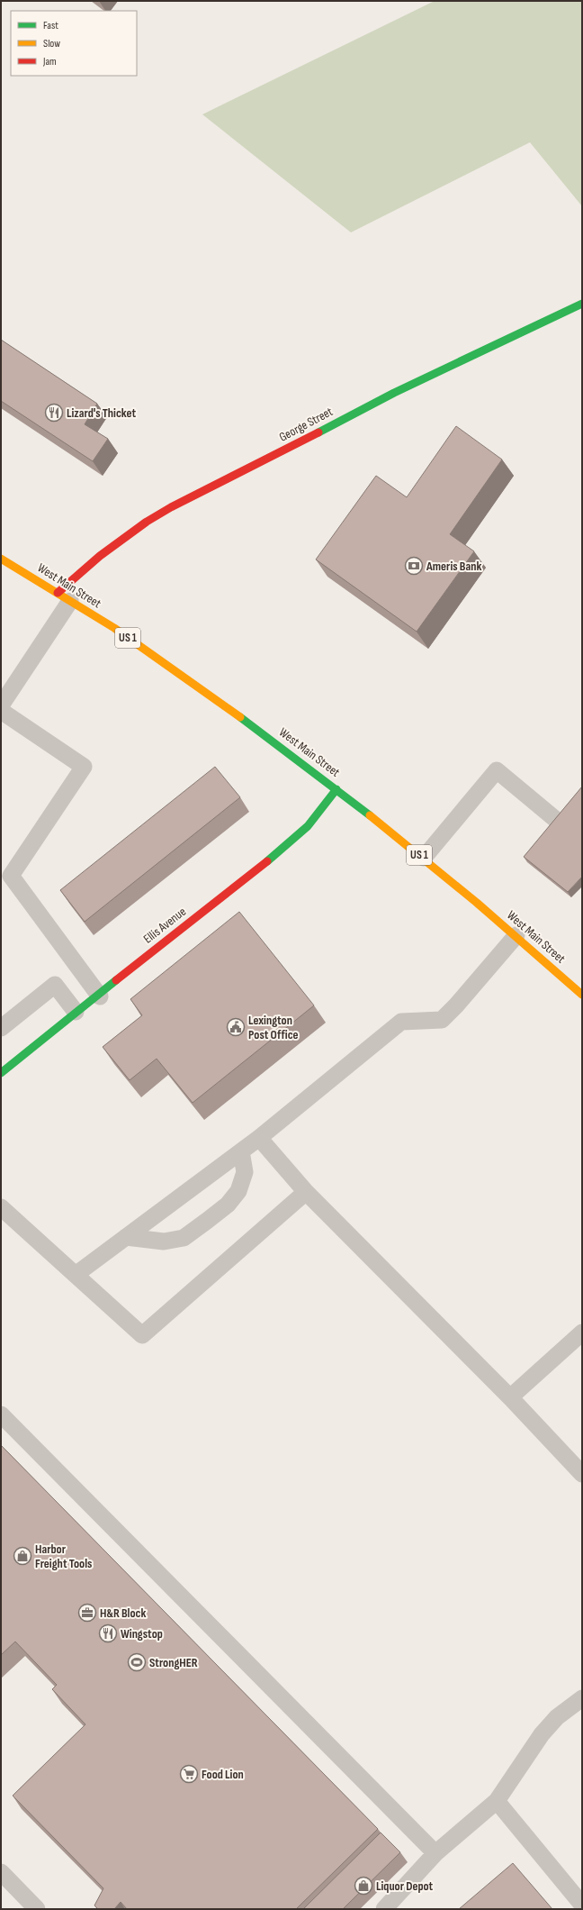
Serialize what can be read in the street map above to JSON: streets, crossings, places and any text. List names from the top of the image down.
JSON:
{
  "streets": {
    "street": [
      "George Street",
      "West Main Street",
      "US 1",
      "Ellis Avenue"
    ]
  },
  "crossings": [
    ["George Street", "West Main Street"],
    ["West Main Street", "Ellis Avenue"]
  ],
  "places": {
    "restaurant": ["Lizard's Thicket", "Wingstop"],
    "bank": ["Ameris Bank"],
    "public building": ["Lexington Post Office"],
    "shop": ["Harbor Freight Tools", "Liquor Depot"],
    "office": ["H&R Block"],
    "sports": ["StrongHER"],
    "supermarket": ["Food Lion"]
  },
  "legend": ["Fast", "Slow", "Jam"]
}
